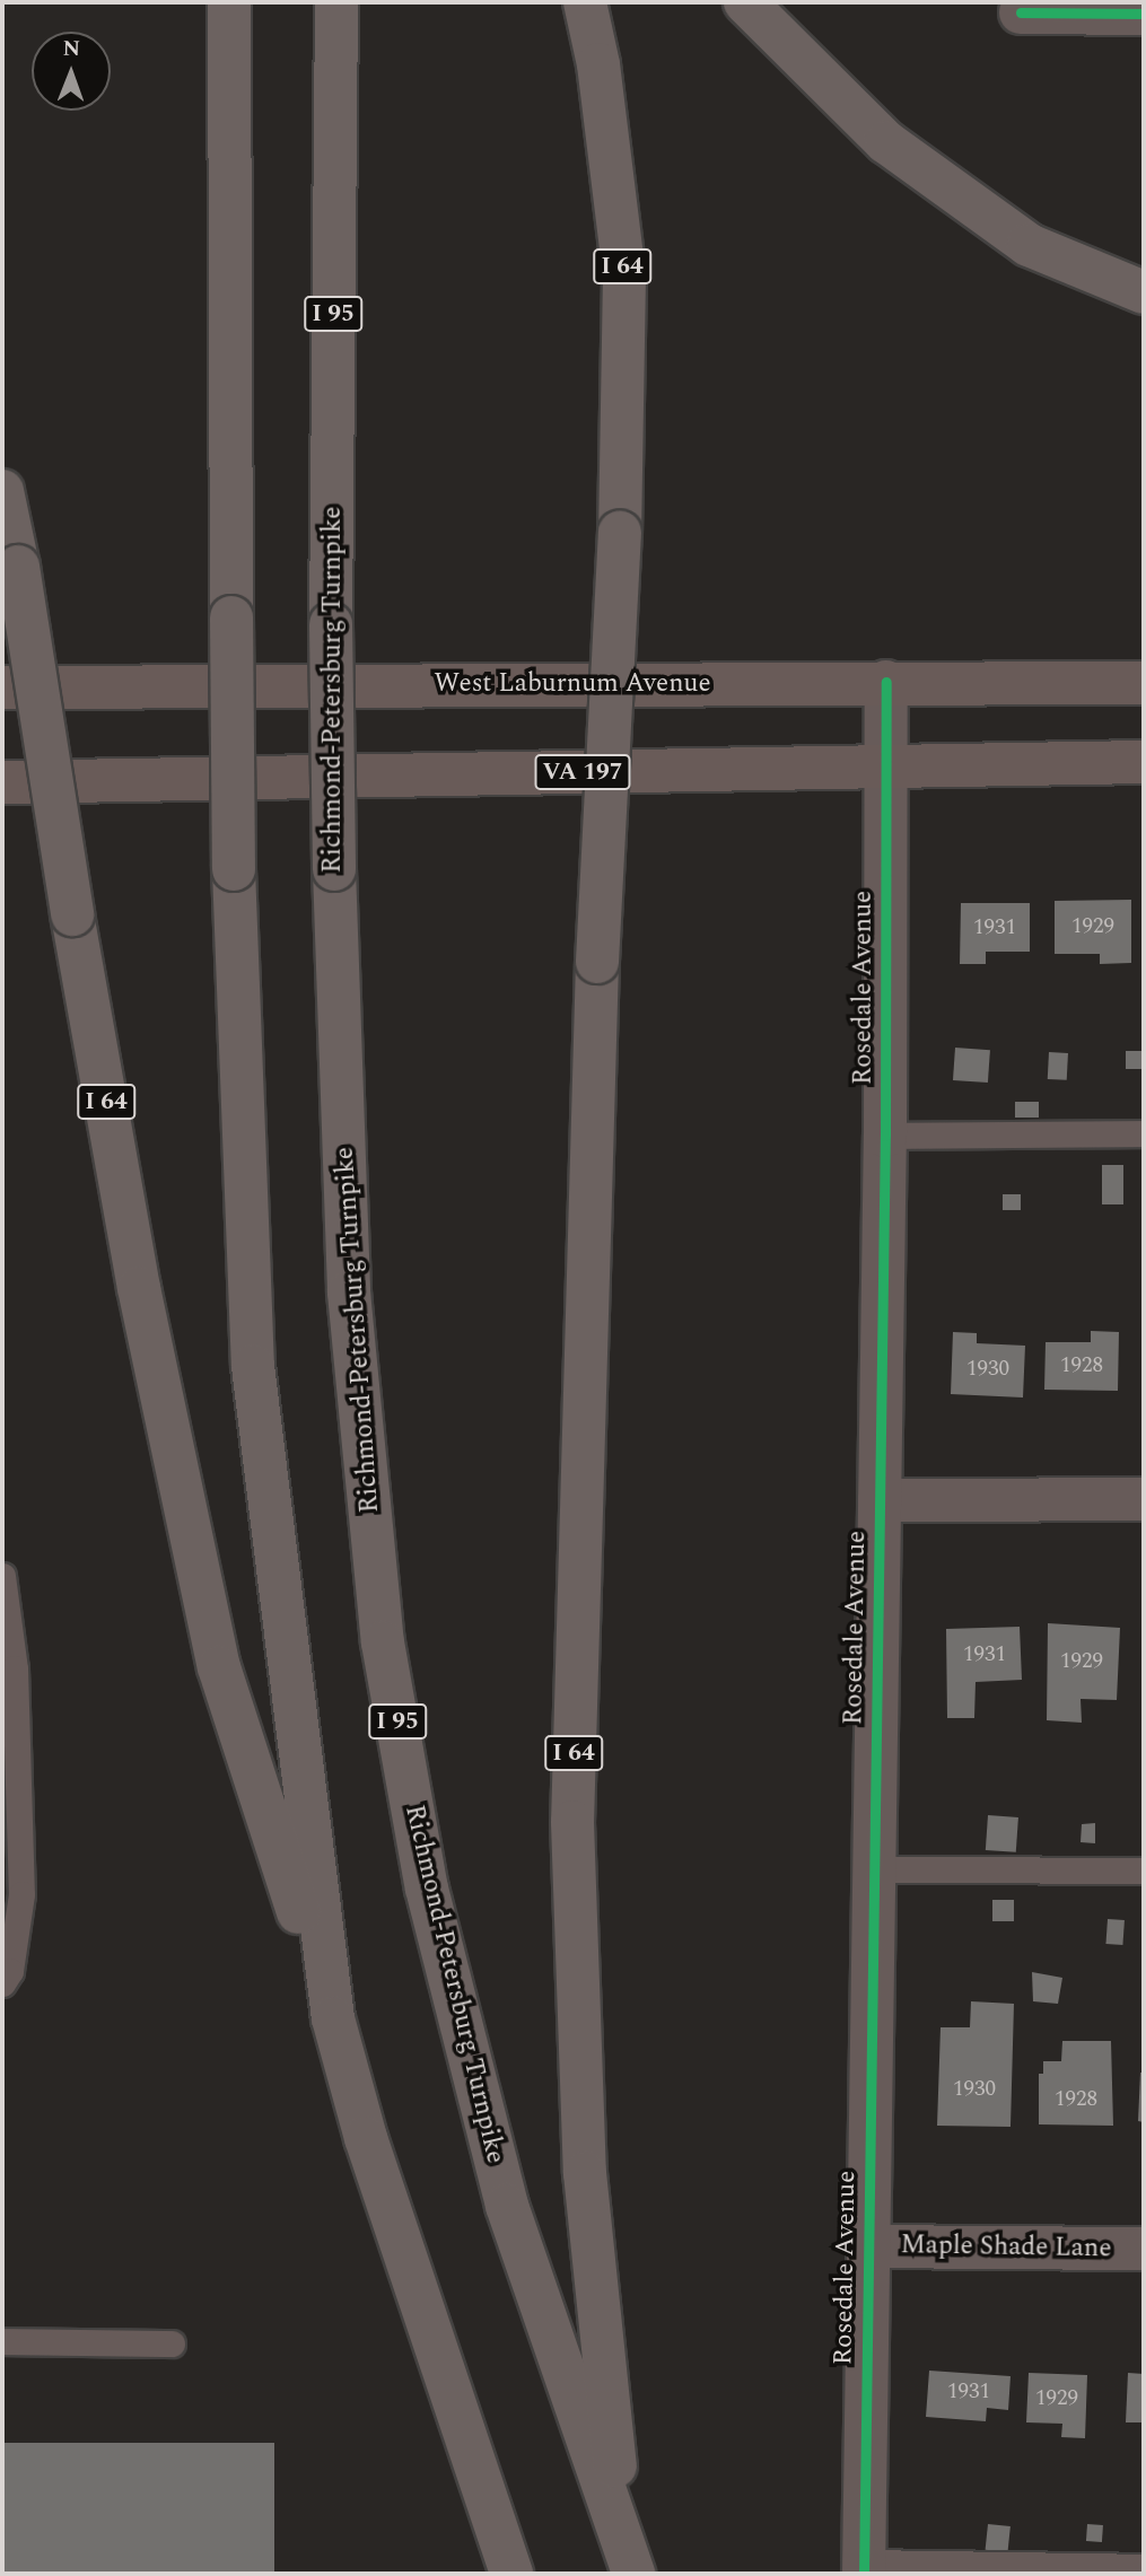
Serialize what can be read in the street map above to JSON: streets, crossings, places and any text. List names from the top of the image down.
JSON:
{
  "streets": {
    "highway": ["I 64", "I 95", "Richmond-Petersburg Turnpike"],
    "main road": ["West Laburnum Avenue", "VA 197"],
    "street": ["Rosedale Avenue", "Maple Shade Lane"]
  },
  "crossings": [
    ["I 64", "Richmond-Petersburg Turnpike"],
    ["West Laburnum Avenue", "Rosedale Avenue"],
    ["VA 197", "Rosedale Avenue"],
    ["Rosedale Avenue", "Maple Shade Lane"]
  ],
  "house_numbers": [
    "1929",
    "1931",
    "1928",
    "1930",
    "1931",
    "1929",
    "1930",
    "1928",
    "1931",
    "1929"
  ],
  "north": "top"
}
